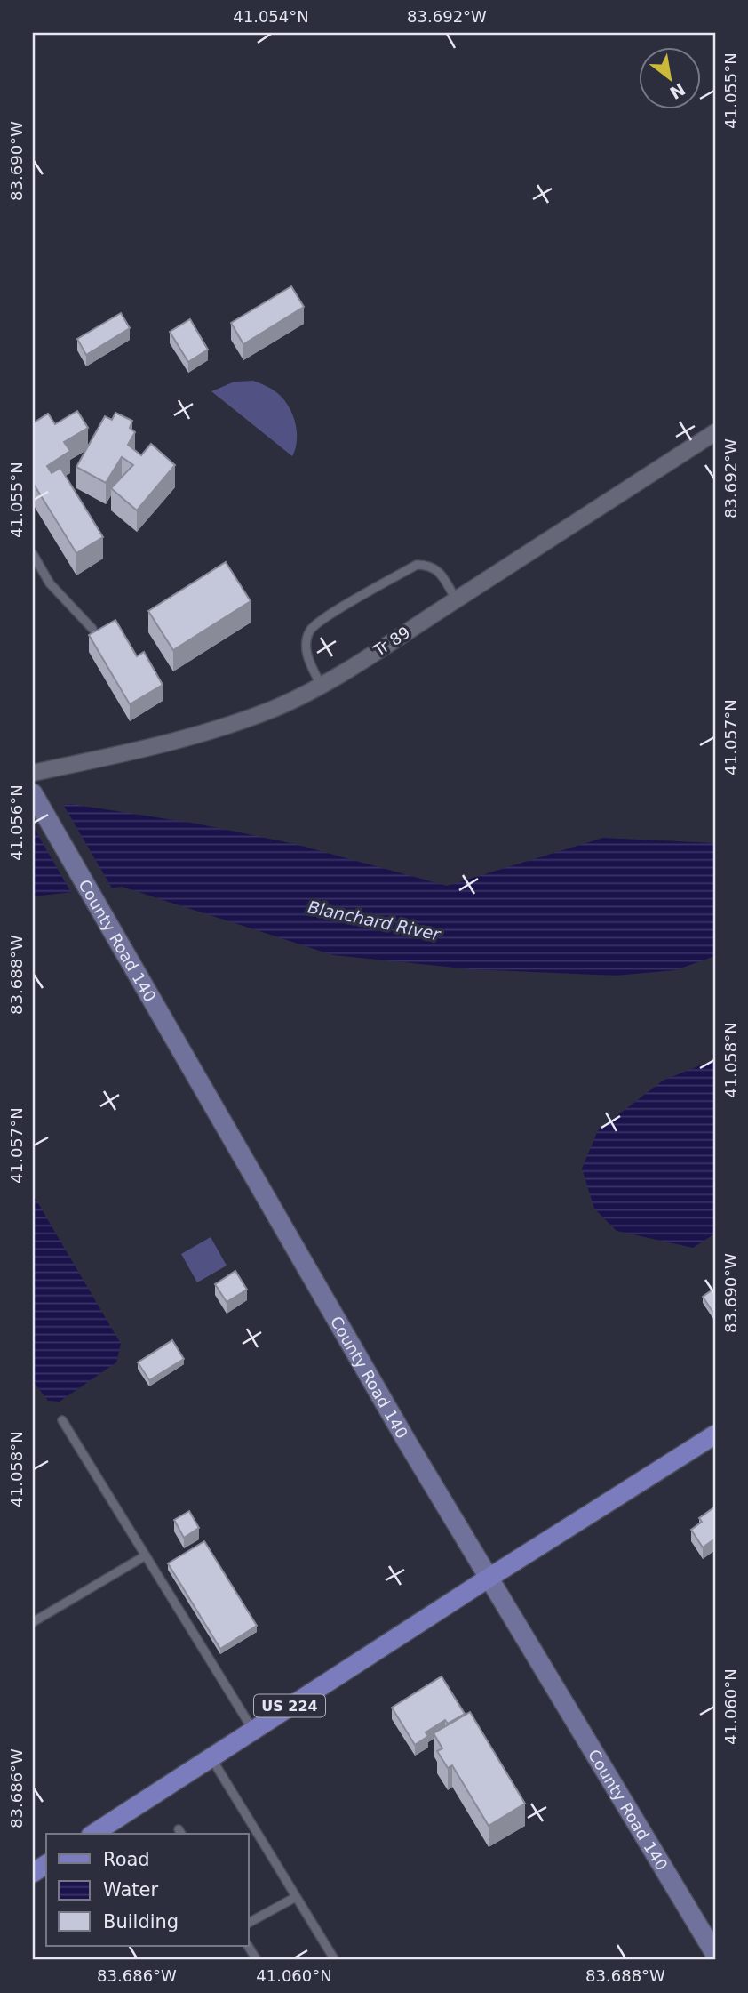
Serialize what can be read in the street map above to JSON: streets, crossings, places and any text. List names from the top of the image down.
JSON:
{
  "streets": {
    "main road": ["US 224"],
    "street": ["Tr 89", "County Road 140"]
  },
  "crossings": [
    ["County Road 140", "US 224"]
  ],
  "water": ["Blanchard River"],
  "legend": ["Road", "Water", "Building"],
  "north": "bottom right",
  "coordinates": [
    "41.054°N",
    "83.692°W",
    "41.055°N",
    "83.690°W",
    "41.057°N",
    "41.056°N",
    "83.688°W",
    "41.058°N",
    "41.060°N",
    "83.686°W"
  ]
}
